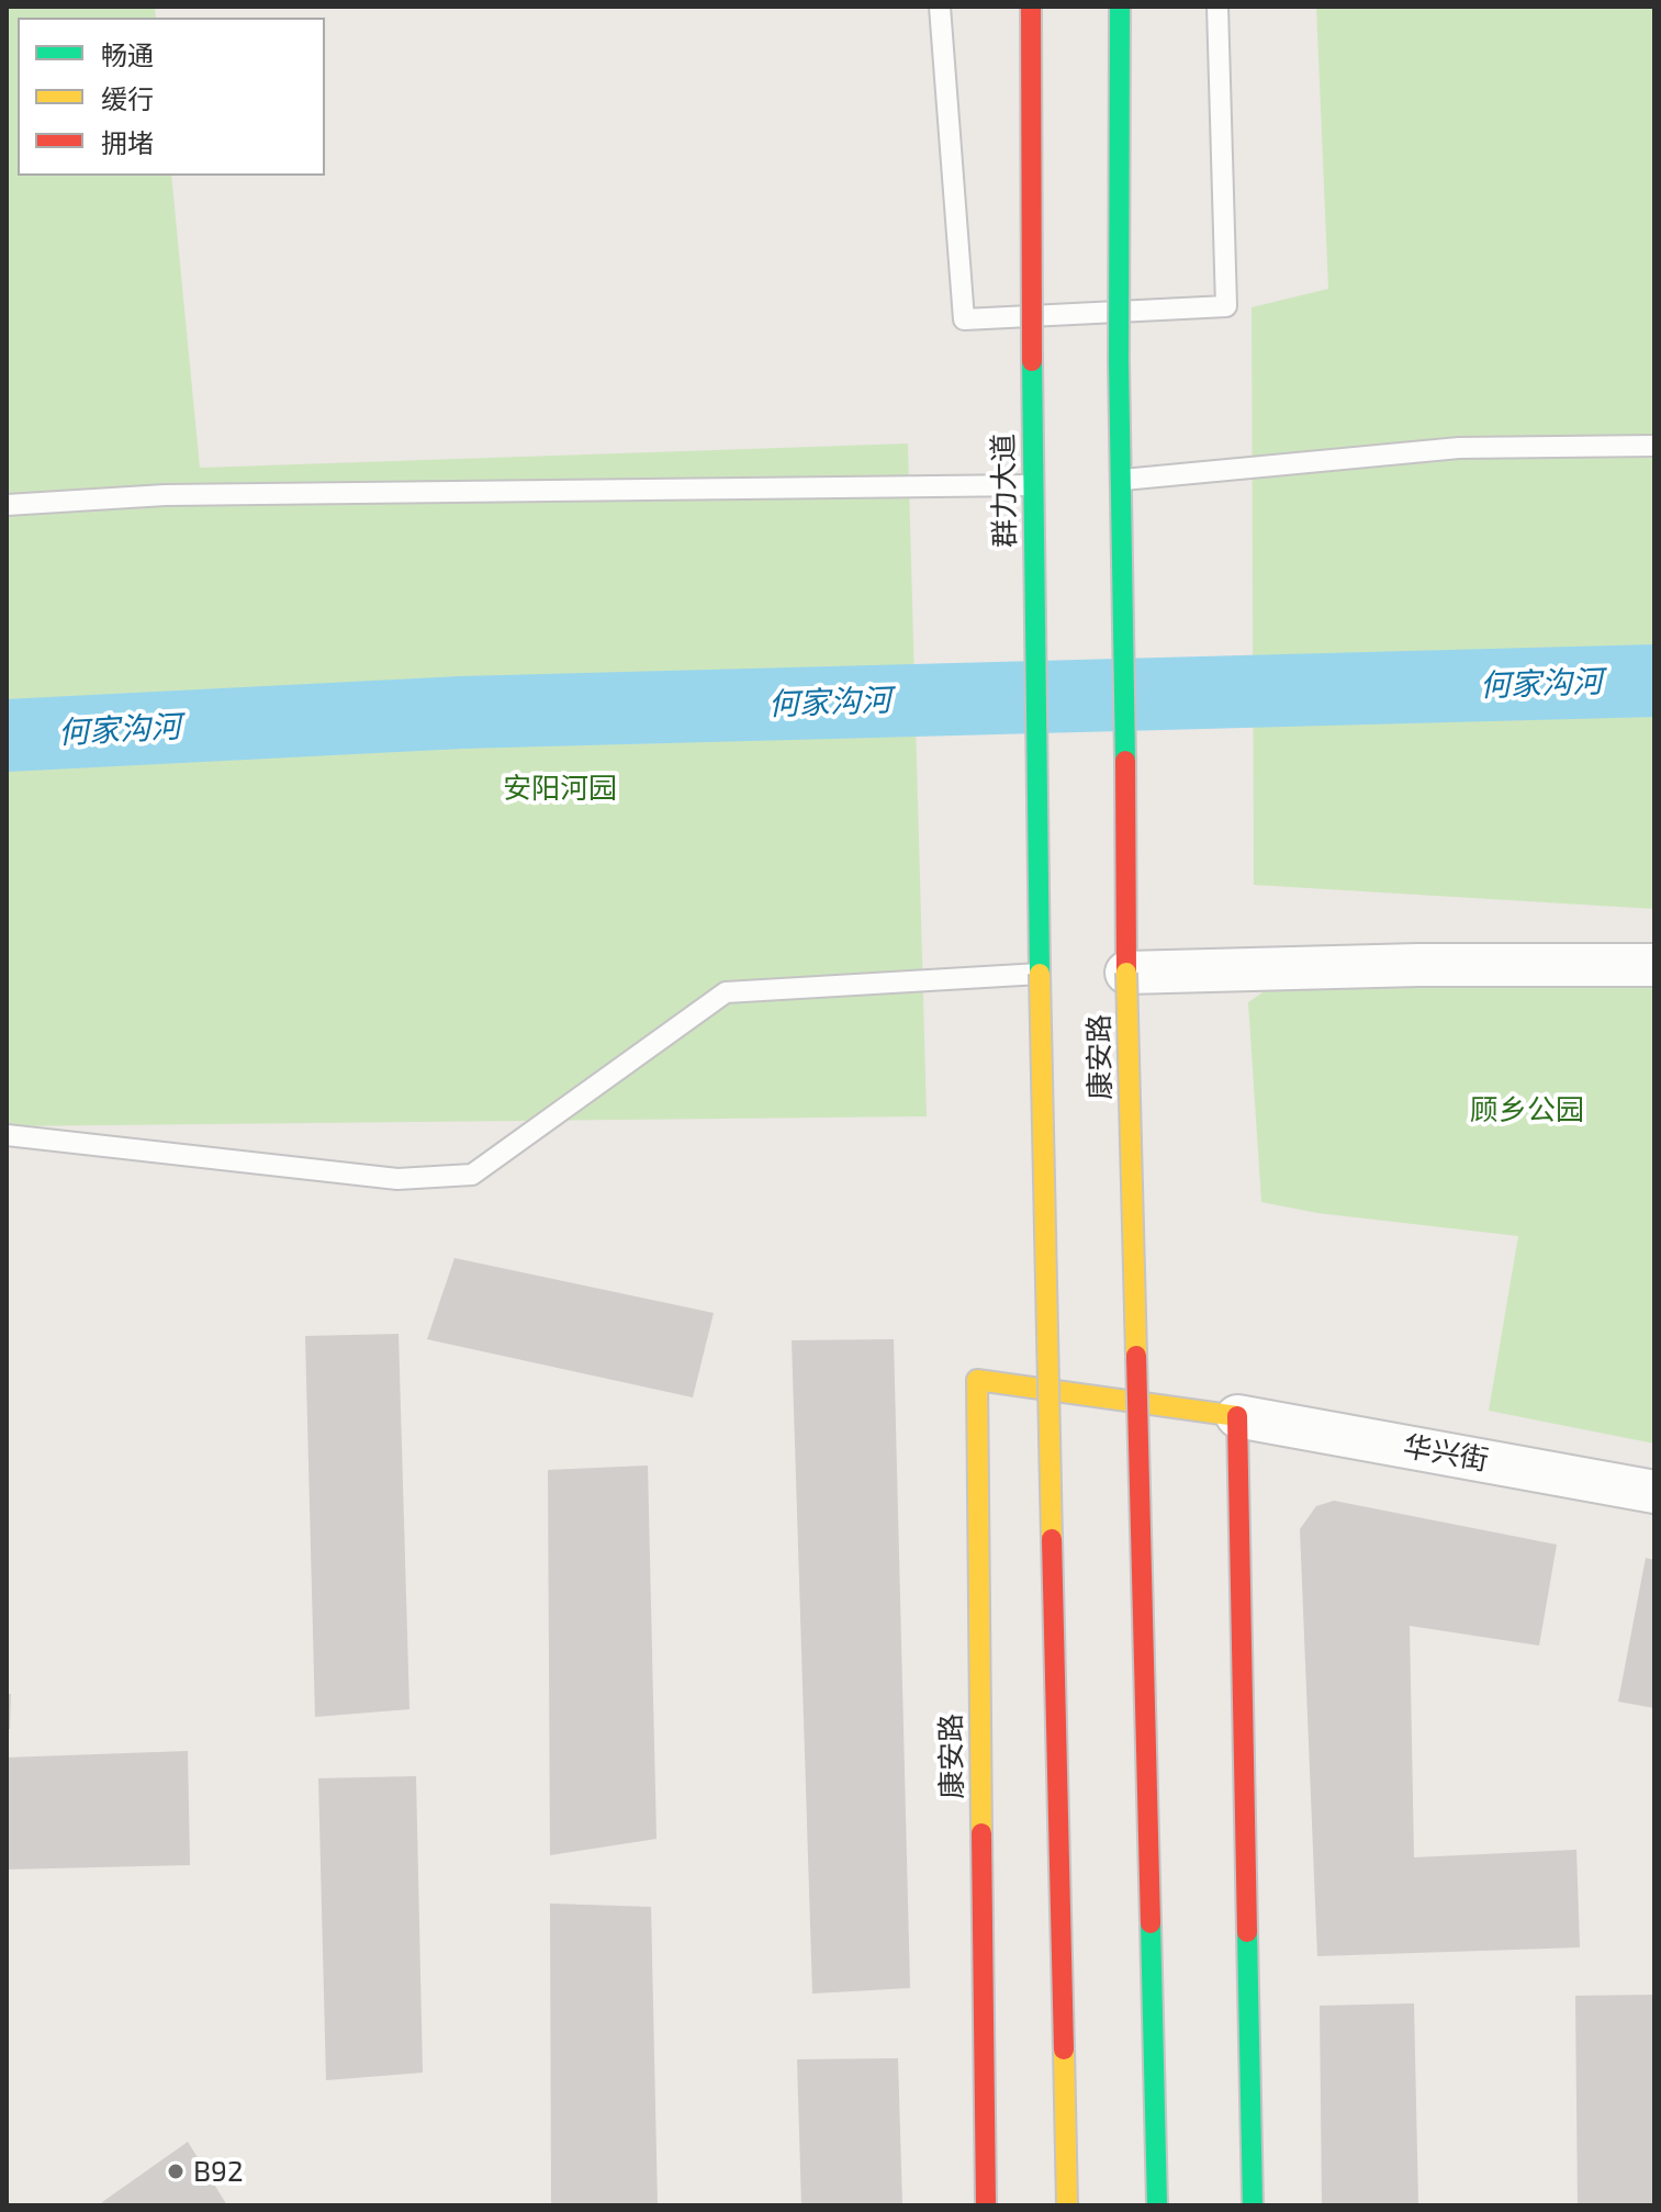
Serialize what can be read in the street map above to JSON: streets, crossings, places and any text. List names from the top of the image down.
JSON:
{
  "streets": {
    "main road": ["群力大道", "康安路"],
    "street": ["华兴街"]
  },
  "crossings": [
    ["群力大道", "康安路"],
    ["康安路", "华兴街"]
  ],
  "water": ["何家沟河"],
  "parks": ["安阳河园", "顾乡公园"],
  "places": ["B92"],
  "legend": ["畅通", "缓行", "拥堵"]
}
